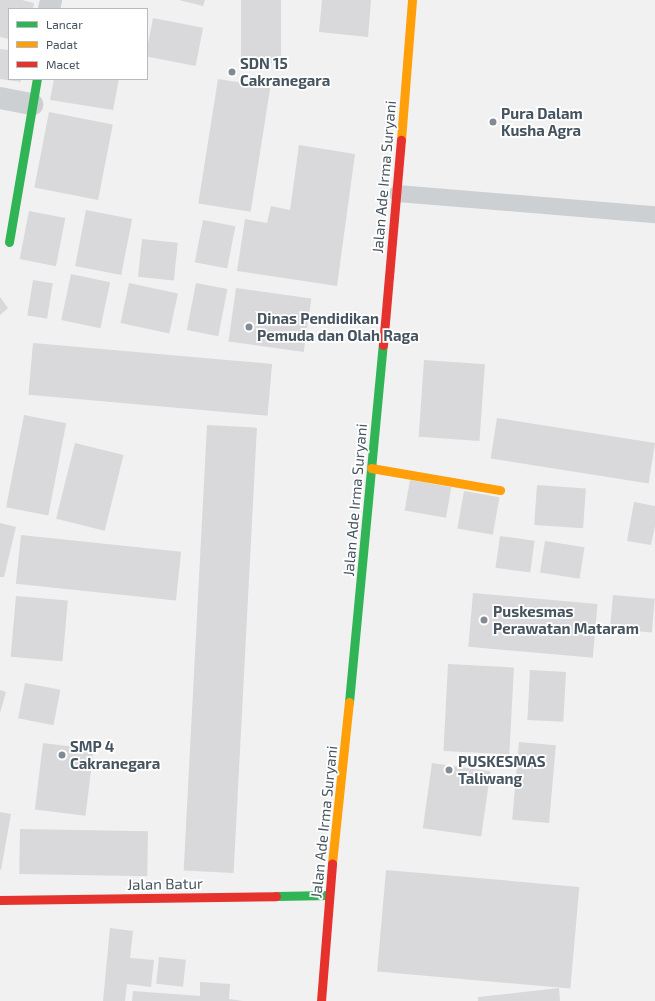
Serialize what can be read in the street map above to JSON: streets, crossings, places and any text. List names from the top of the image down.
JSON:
{
  "streets": {
    "street": ["Jalan Ade Irma Suryani", "Jalan Batur"]
  },
  "crossings": [
    ["Jalan Ade Irma Suryani", "Jalan Batur"]
  ],
  "places": [
    "SDN 15 Cakranegara",
    "Pura Dalam Kusha Agra",
    "Dinas Pendidikan Pemuda dan Olah Raga",
    "Puskesmas Perawatan Mataram",
    "SMP 4 Cakranegara",
    "PUSKESMAS Taliwang"
  ],
  "legend": ["Lancar", "Padat", "Macet"]
}
